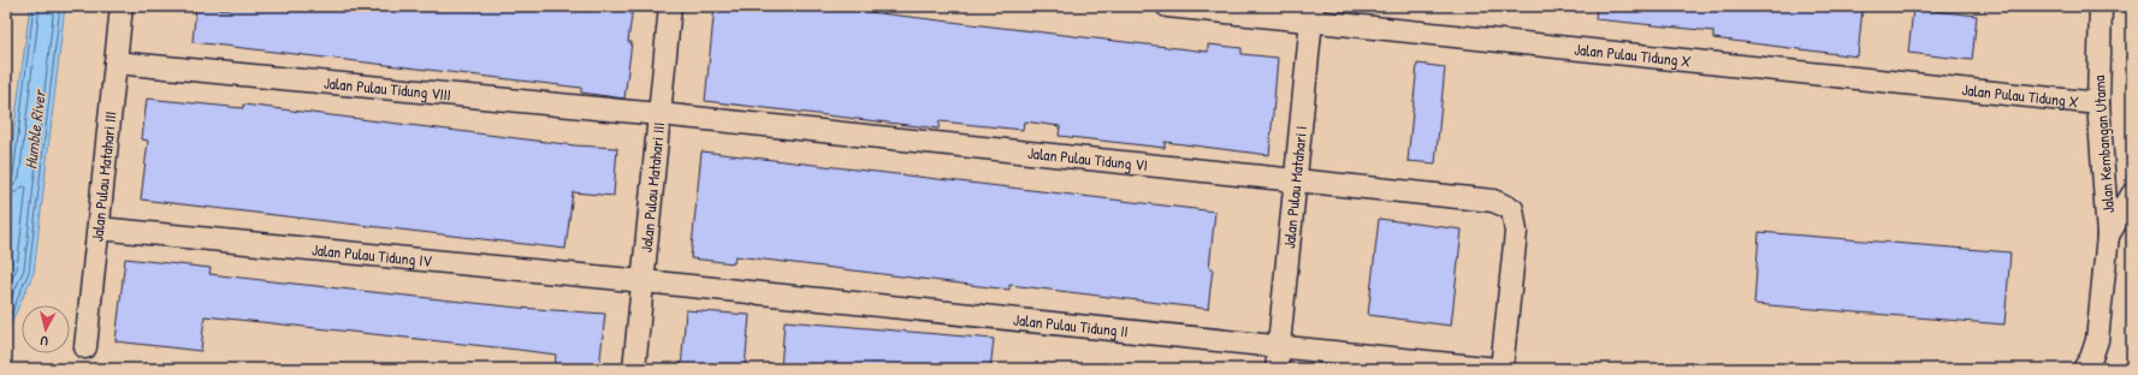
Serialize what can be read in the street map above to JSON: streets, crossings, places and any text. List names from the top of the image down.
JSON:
{
  "streets": {
    "street": [
      "Jalan Pulau Tidung X",
      "Jalan Pulau Tidung VIII",
      "Jalan Kembangan Utama",
      "Jalan Pulau Tidung VI",
      "Jalan Pulau Matahari III",
      "Jalan Pulau Matahari I",
      "Jalan Pulau Tidung IV",
      "Jalan Pulau Tidung II"
    ]
  },
  "crossings": [
    ["Jalan Pulau Tidung X", "Jalan Kembangan Utama"],
    ["Jalan Pulau Tidung X", "Jalan Pulau Matahari I"],
    ["Jalan Pulau Tidung VIII", "Jalan Pulau Tidung VI"],
    ["Jalan Pulau Tidung VIII", "Jalan Pulau Matahari III"],
    ["Jalan Pulau Tidung VI", "Jalan Pulau Matahari III"],
    ["Jalan Pulau Tidung VI", "Jalan Pulau Matahari I"],
    ["Jalan Pulau Matahari III", "Jalan Pulau Tidung IV"],
    ["Jalan Pulau Matahari III", "Jalan Pulau Tidung II"],
    ["Jalan Pulau Matahari I", "Jalan Pulau Tidung II"],
    ["Jalan Pulau Tidung IV", "Jalan Pulau Tidung II"]
  ],
  "water": ["Humble River"],
  "north": "bottom"
}
